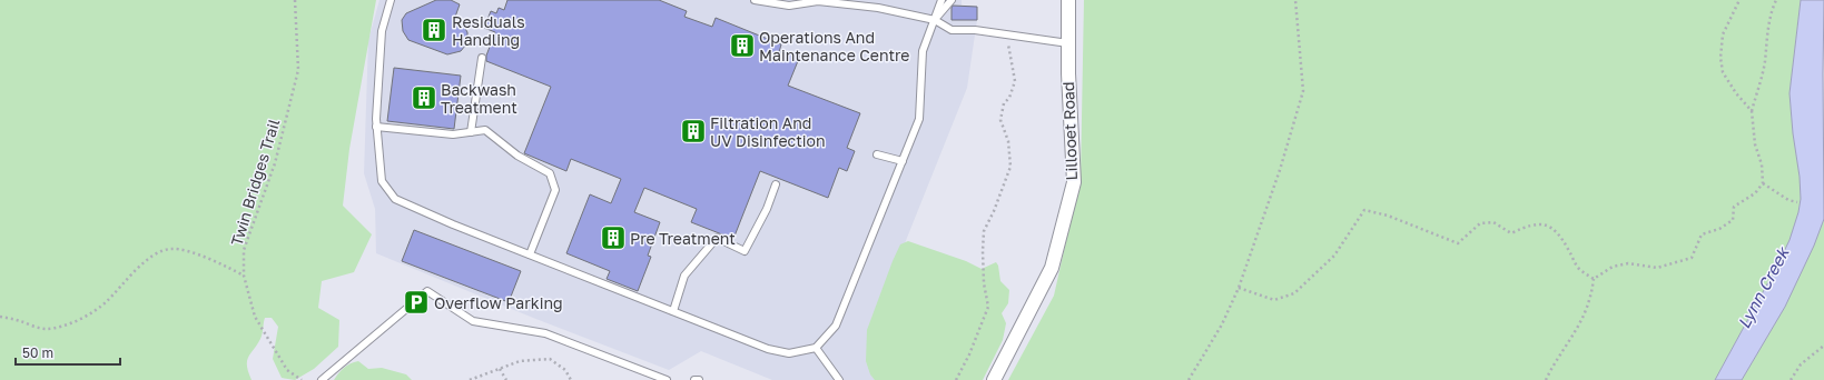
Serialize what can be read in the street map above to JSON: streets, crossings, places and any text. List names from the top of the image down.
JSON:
{
  "streets": {
    "street": ["Lillooet Road"],
    "path": ["Twin Bridges Trail"]
  },
  "water": ["Lynn Creek"],
  "places": {
    "building": [
      "Residuals Handling",
      "Operations And Maintenance Centre",
      "Backwash Treatment",
      "Filtration And UV Disinfection",
      "Pre Treatment"
    ],
    "parking": ["Overflow Parking"]
  },
  "scale_bar": "50 m"
}
